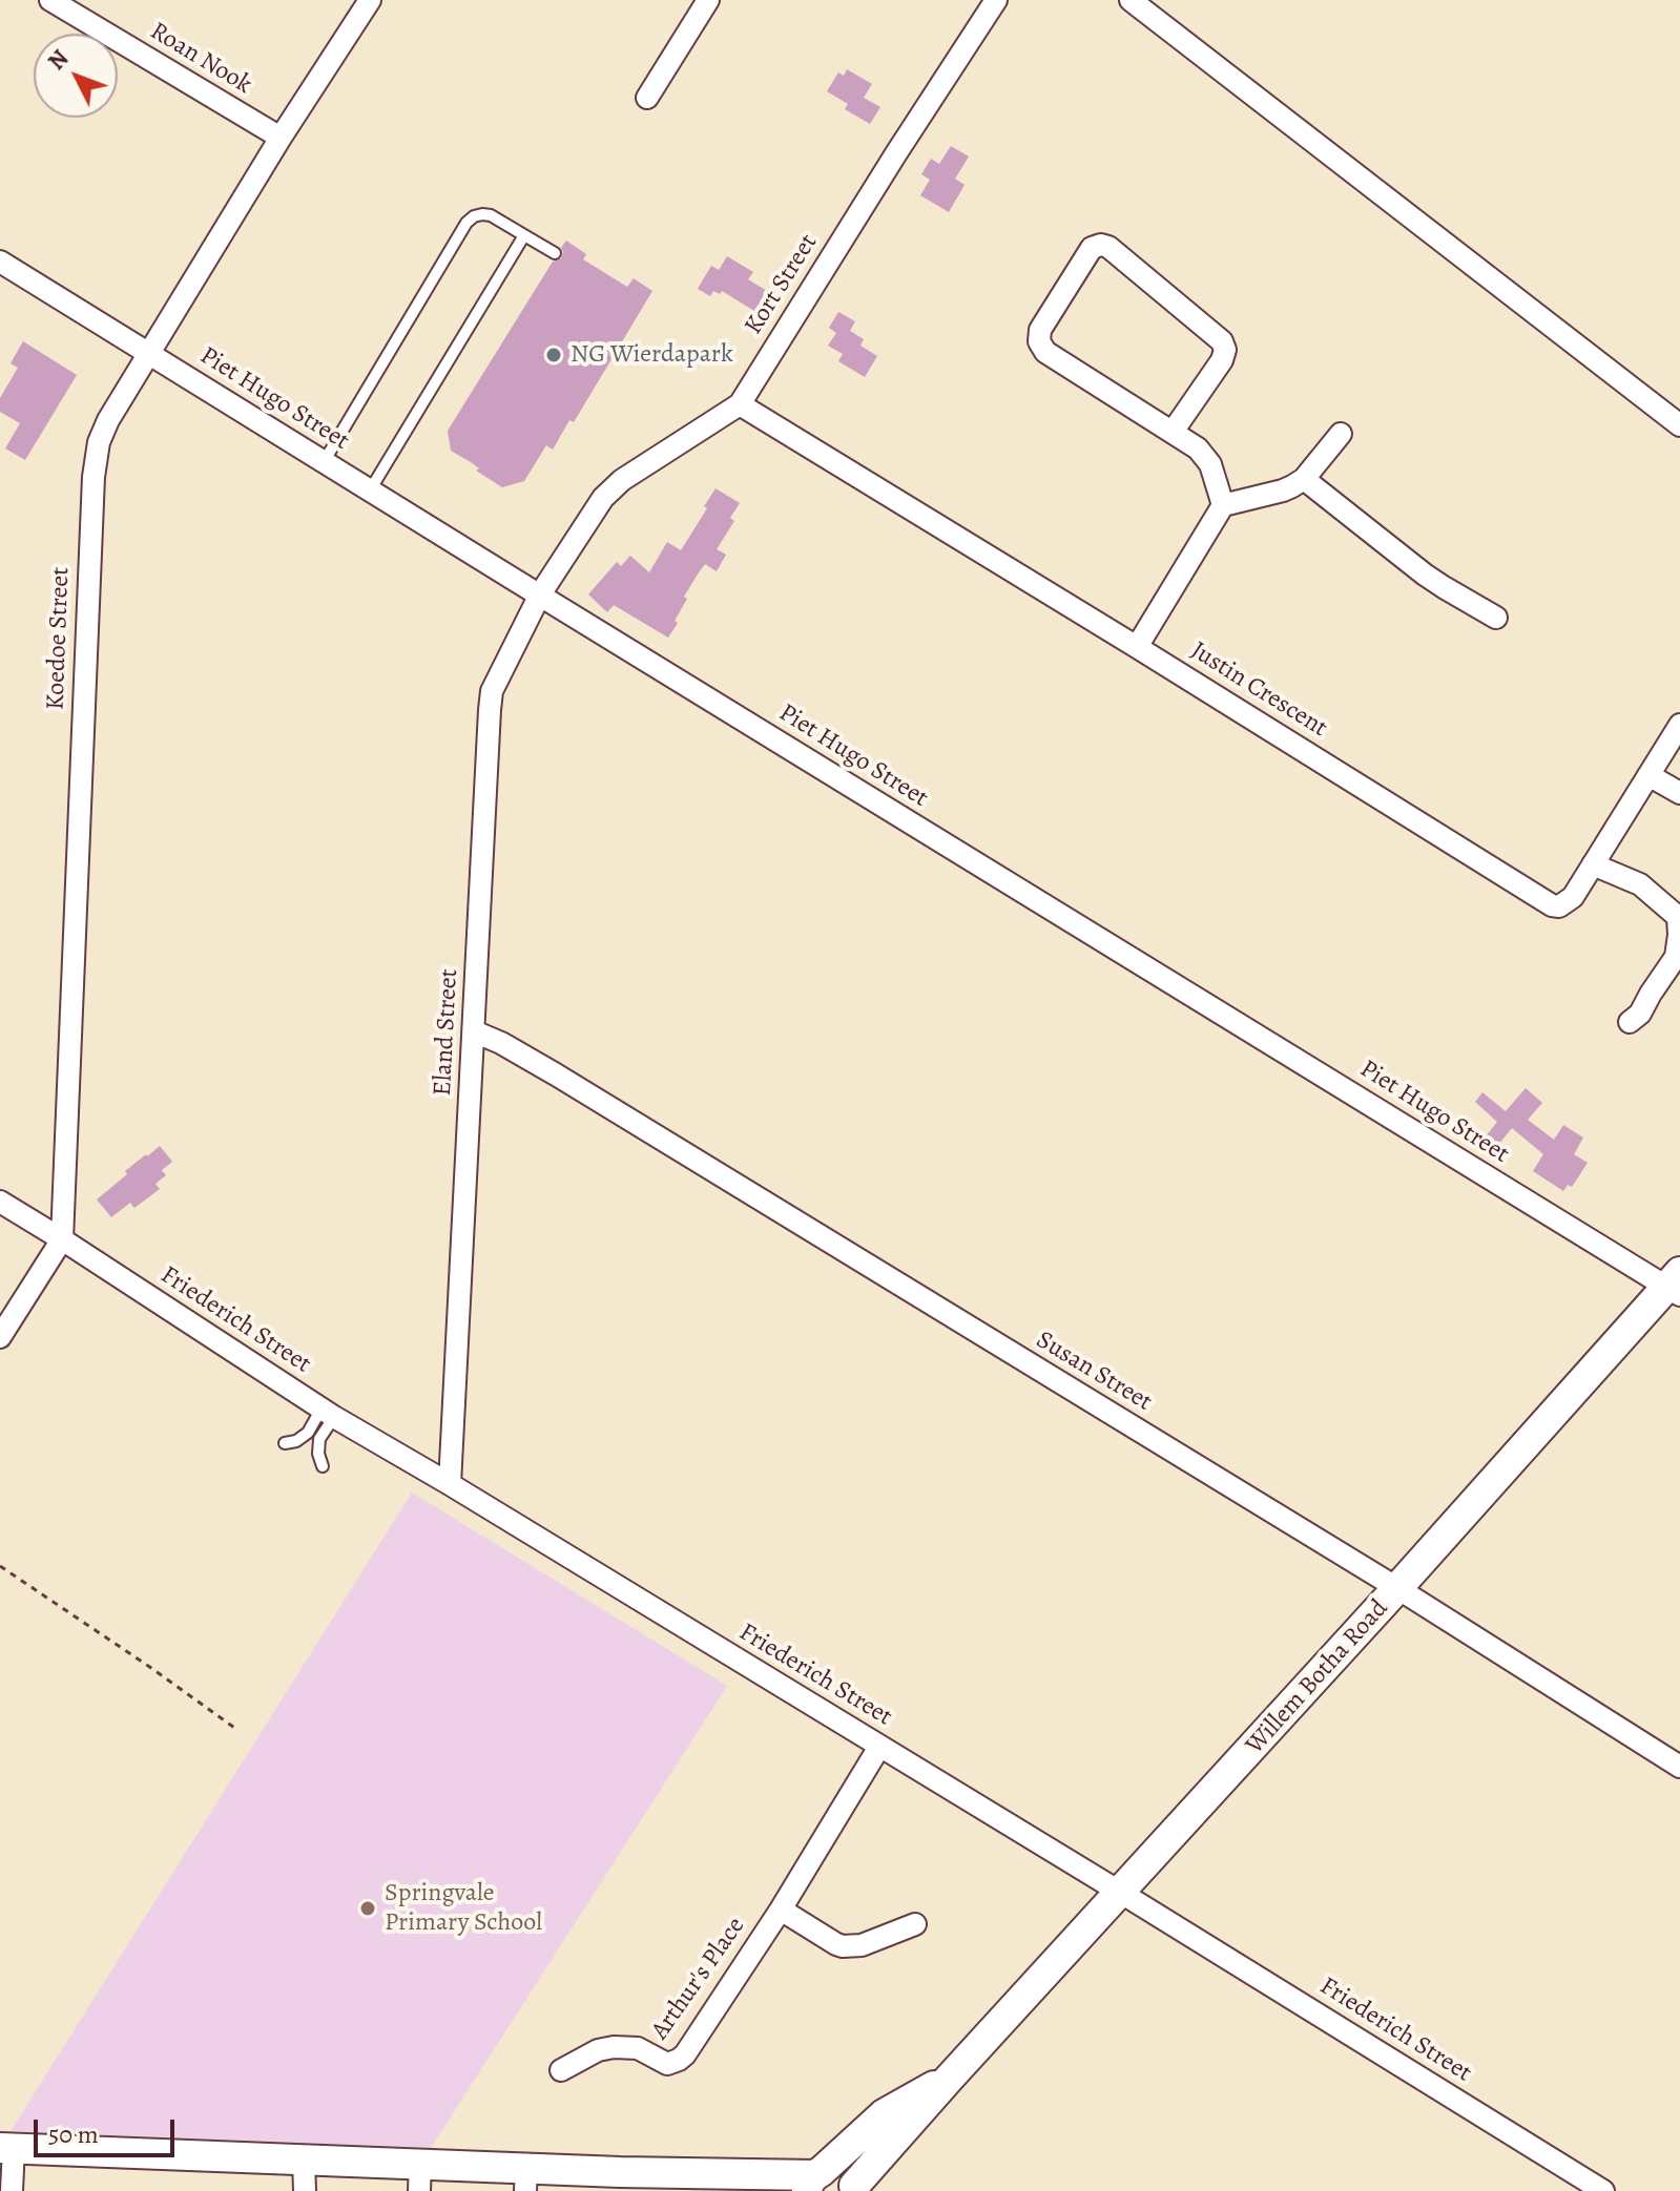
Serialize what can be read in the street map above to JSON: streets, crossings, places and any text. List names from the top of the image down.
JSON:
{
  "streets": {
    "street": [
      "Roan Nook",
      "Kort Street",
      "Piet Hugo Street",
      "Koedoe Street",
      "Justin Crescent",
      "Eland Street",
      "Friederich Street",
      "Susan Street",
      "Willem Botha Road",
      "Arthur's Place"
    ]
  },
  "crossings": [
    ["Roan Nook", "Koedoe Street"],
    ["Kort Street", "Piet Hugo Street"],
    ["Kort Street", "Justin Crescent"],
    ["Kort Street", "Eland Street"],
    ["Piet Hugo Street", "Koedoe Street"],
    ["Piet Hugo Street", "Eland Street"],
    ["Piet Hugo Street", "Willem Botha Road"],
    ["Koedoe Street", "Friederich Street"],
    ["Eland Street", "Friederich Street"],
    ["Eland Street", "Susan Street"],
    ["Friederich Street", "Willem Botha Road"],
    ["Friederich Street", "Arthur's Place"],
    ["Susan Street", "Willem Botha Road"]
  ],
  "places": ["NG Wierdapark", "Springvale Primary School"],
  "scale_bar": "50 m",
  "north": "top left"
}
